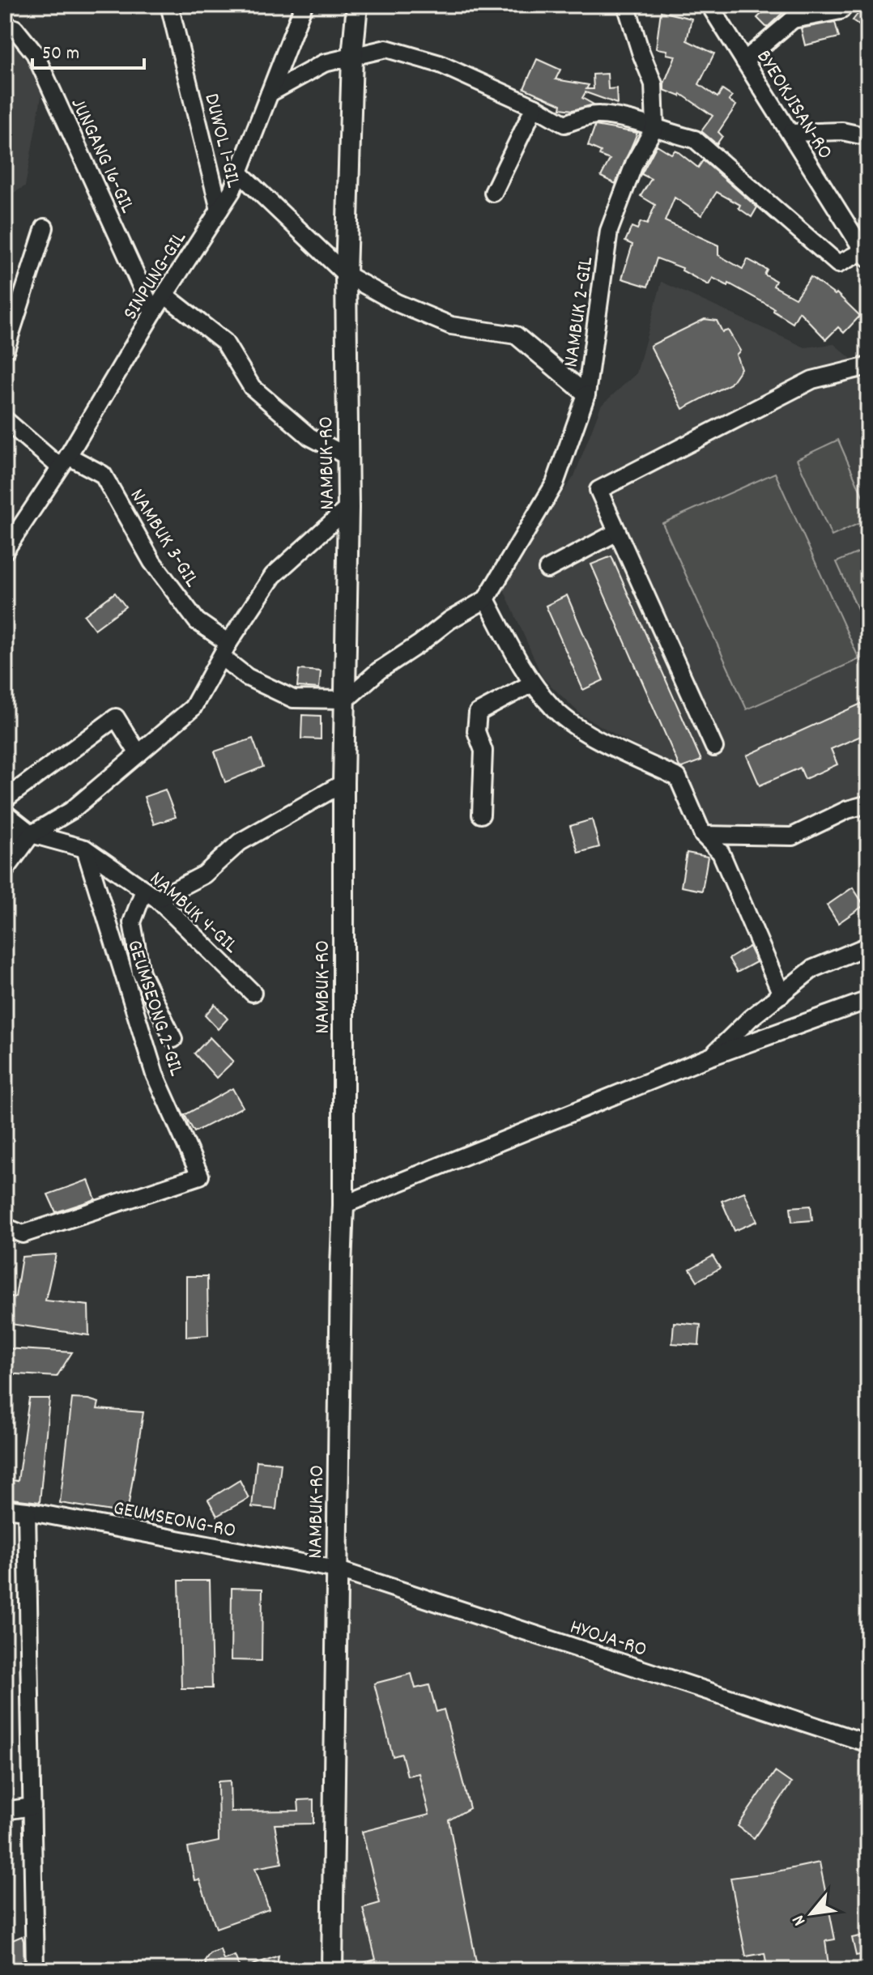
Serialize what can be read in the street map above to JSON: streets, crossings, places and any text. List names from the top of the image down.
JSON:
{
  "streets": {
    "main road": ["NAMBUK-RO"],
    "street": [
      "BYEOKJISAN-RO",
      "DUWOL 1-GIL",
      "JUNGANG 16-GIL",
      "SINPUNG-GIL",
      "NAMBUK 2-GIL",
      "NAMBUK 3-GIL",
      "NAMBUK 4-GIL",
      "GEUMSEONG 2-GIL",
      "GEUMSEONG-RO",
      "HYOJA-RO"
    ]
  },
  "crossings": [
    ["DUWOL 1-GIL", "SINPUNG-GIL"],
    ["JUNGANG 16-GIL", "SINPUNG-GIL"],
    ["SINPUNG-GIL", "NAMBUK 2-GIL"],
    ["SINPUNG-GIL", "NAMBUK 3-GIL"],
    ["NAMBUK 2-GIL", "NAMBUK-RO"],
    ["NAMBUK-RO", "NAMBUK 3-GIL"],
    ["NAMBUK-RO", "GEUMSEONG-RO"],
    ["NAMBUK-RO", "HYOJA-RO"],
    ["NAMBUK 4-GIL", "GEUMSEONG 2-GIL"],
    ["GEUMSEONG-RO", "HYOJA-RO"]
  ],
  "scale_bar": "50 m",
  "north": "bottom left"
}
